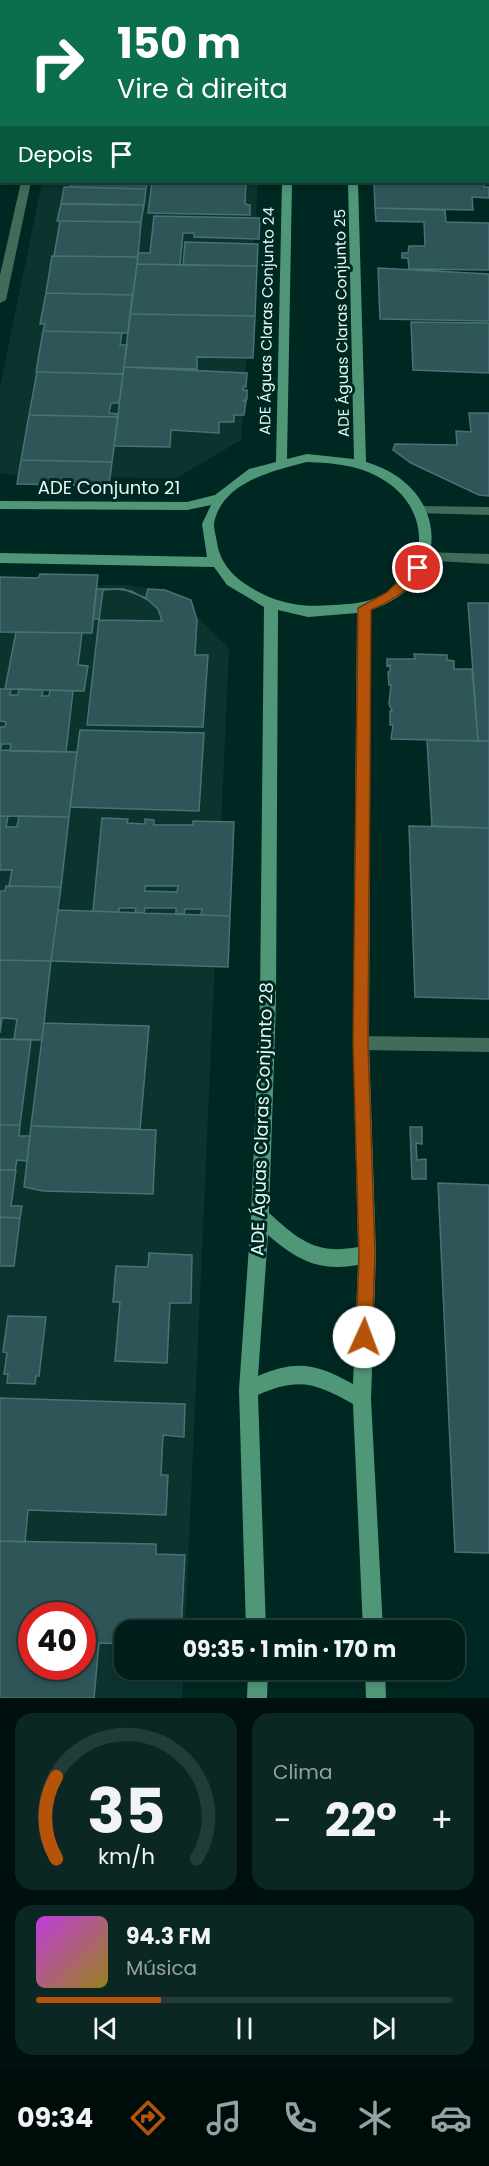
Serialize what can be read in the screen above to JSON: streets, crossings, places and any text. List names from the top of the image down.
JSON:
{
  "streets": {
    "street": [
      "ADE Águas Claras Conjunto 24",
      "ADE Águas Claras Conjunto 25",
      "ADE Conjunto 21",
      "ADE Águas Claras Conjunto 28"
    ]
  },
  "crossings": [
    ["ADE Águas Claras Conjunto 24", "ADE Águas Claras Conjunto 25"],
    ["ADE Águas Claras Conjunto 24", "ADE Conjunto 21"],
    ["ADE Águas Claras Conjunto 24", "ADE Águas Claras Conjunto 28"],
    ["ADE Águas Claras Conjunto 25", "ADE Conjunto 21"],
    ["ADE Águas Claras Conjunto 25", "ADE Águas Claras Conjunto 28"],
    ["ADE Conjunto 21", "ADE Águas Claras Conjunto 28"]
  ],
  "page": {
    "turn": ["150 m", "Vire à direita"],
    "then": "Depois",
    "limit": "40",
    "trip": "09:35 · 1 min · 170 m",
    "tile": "Clima",
    "heat": ["−", "22°", "+"],
    "song": ["94.3 FM", "Música"],
    "tabs": "09:34",
    "gauge": ["35", "km/h"]
  }
}
